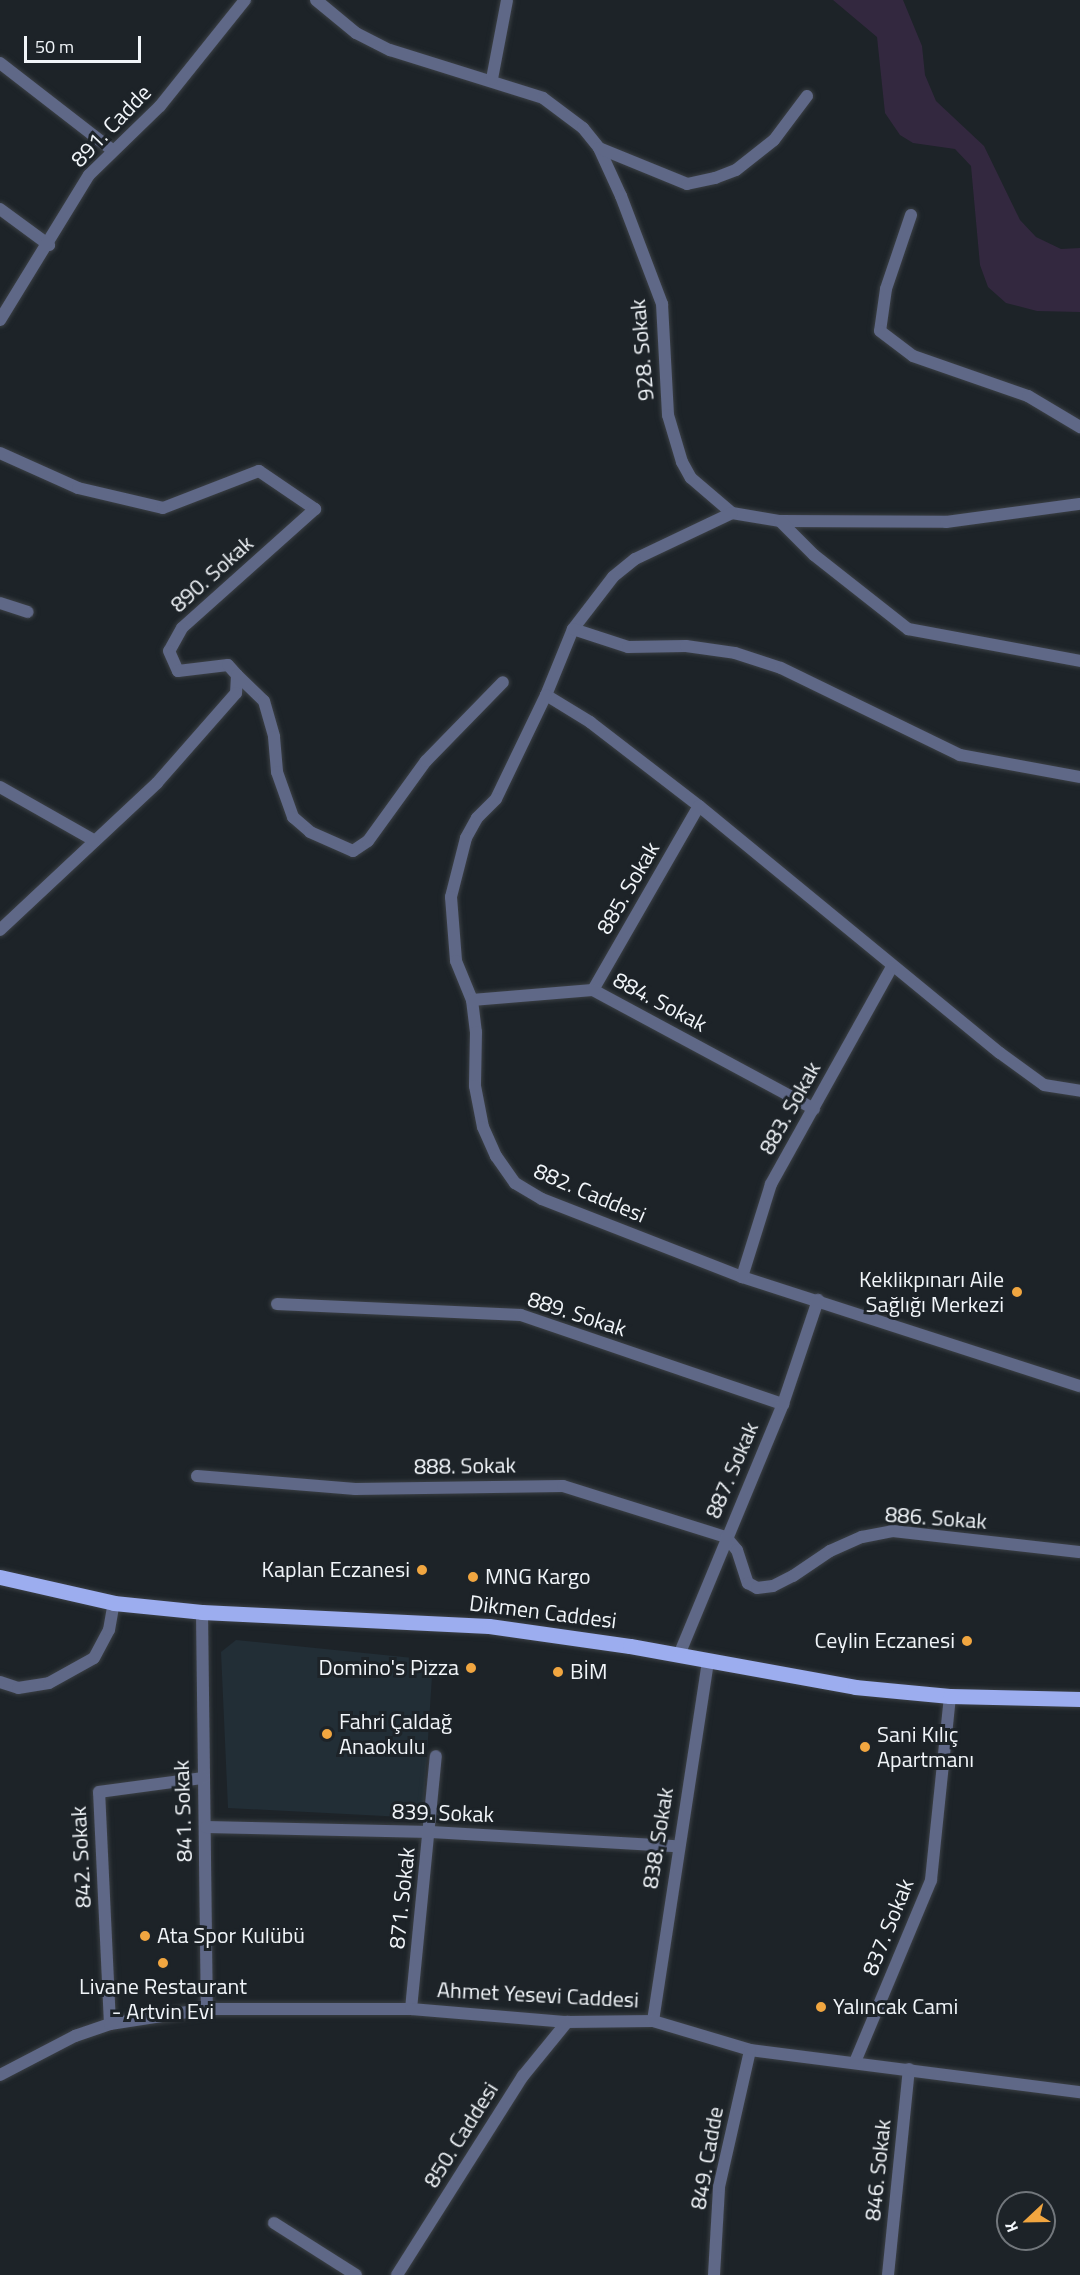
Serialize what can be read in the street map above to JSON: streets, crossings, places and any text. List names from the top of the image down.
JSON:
{
  "streets": {
    "main road": ["Dikmen Caddesi"],
    "street": [
      "891. Cadde",
      "928. Sokak",
      "890. Sokak",
      "885. Sokak",
      "884. Sokak",
      "883. Sokak",
      "882. Caddesi",
      "889. Sokak",
      "888. Sokak",
      "887. Sokak",
      "886. Sokak",
      "841. Sokak",
      "839. Sokak",
      "838. Sokak",
      "842. Sokak",
      "871. Sokak",
      "837. Sokak",
      "Ahmet Yesevi Caddesi",
      "850. Caddesi",
      "849. Cadde",
      "846. Sokak"
    ]
  },
  "crossings": [
    ["928. Sokak", "882. Caddesi"],
    ["885. Sokak", "884. Sokak"],
    ["884. Sokak", "883. Sokak"],
    ["884. Sokak", "882. Caddesi"],
    ["883. Sokak", "882. Caddesi"],
    ["882. Caddesi", "887. Sokak"],
    ["889. Sokak", "887. Sokak"],
    ["888. Sokak", "887. Sokak"],
    ["888. Sokak", "886. Sokak"],
    ["887. Sokak", "886. Sokak"],
    ["887. Sokak", "Dikmen Caddesi"],
    ["Dikmen Caddesi", "841. Sokak"],
    ["Dikmen Caddesi", "838. Sokak"],
    ["Dikmen Caddesi", "837. Sokak"],
    ["841. Sokak", "839. Sokak"],
    ["841. Sokak", "842. Sokak"],
    ["841. Sokak", "Ahmet Yesevi Caddesi"],
    ["839. Sokak", "838. Sokak"],
    ["839. Sokak", "871. Sokak"],
    ["838. Sokak", "Ahmet Yesevi Caddesi"],
    ["842. Sokak", "Ahmet Yesevi Caddesi"],
    ["871. Sokak", "Ahmet Yesevi Caddesi"],
    ["837. Sokak", "Ahmet Yesevi Caddesi"],
    ["Ahmet Yesevi Caddesi", "850. Caddesi"],
    ["Ahmet Yesevi Caddesi", "849. Cadde"],
    ["Ahmet Yesevi Caddesi", "846. Sokak"]
  ],
  "places": [
    "Keklikpınarı Aile Sağlığı Merkezi",
    "Kaplan Eczanesi",
    "MNG Kargo",
    "Ceylin Eczanesi",
    "Domino's Pizza",
    "BİM",
    "Fahri Çaldağ Anaokulu",
    "Sani Kılıç Apartmanı",
    "Ata Spor Kulübü",
    "Livane Restaurant - Artvin Evi",
    "Yalıncak Cami"
  ],
  "scale_bar": "50 m",
  "north": "left"
}
